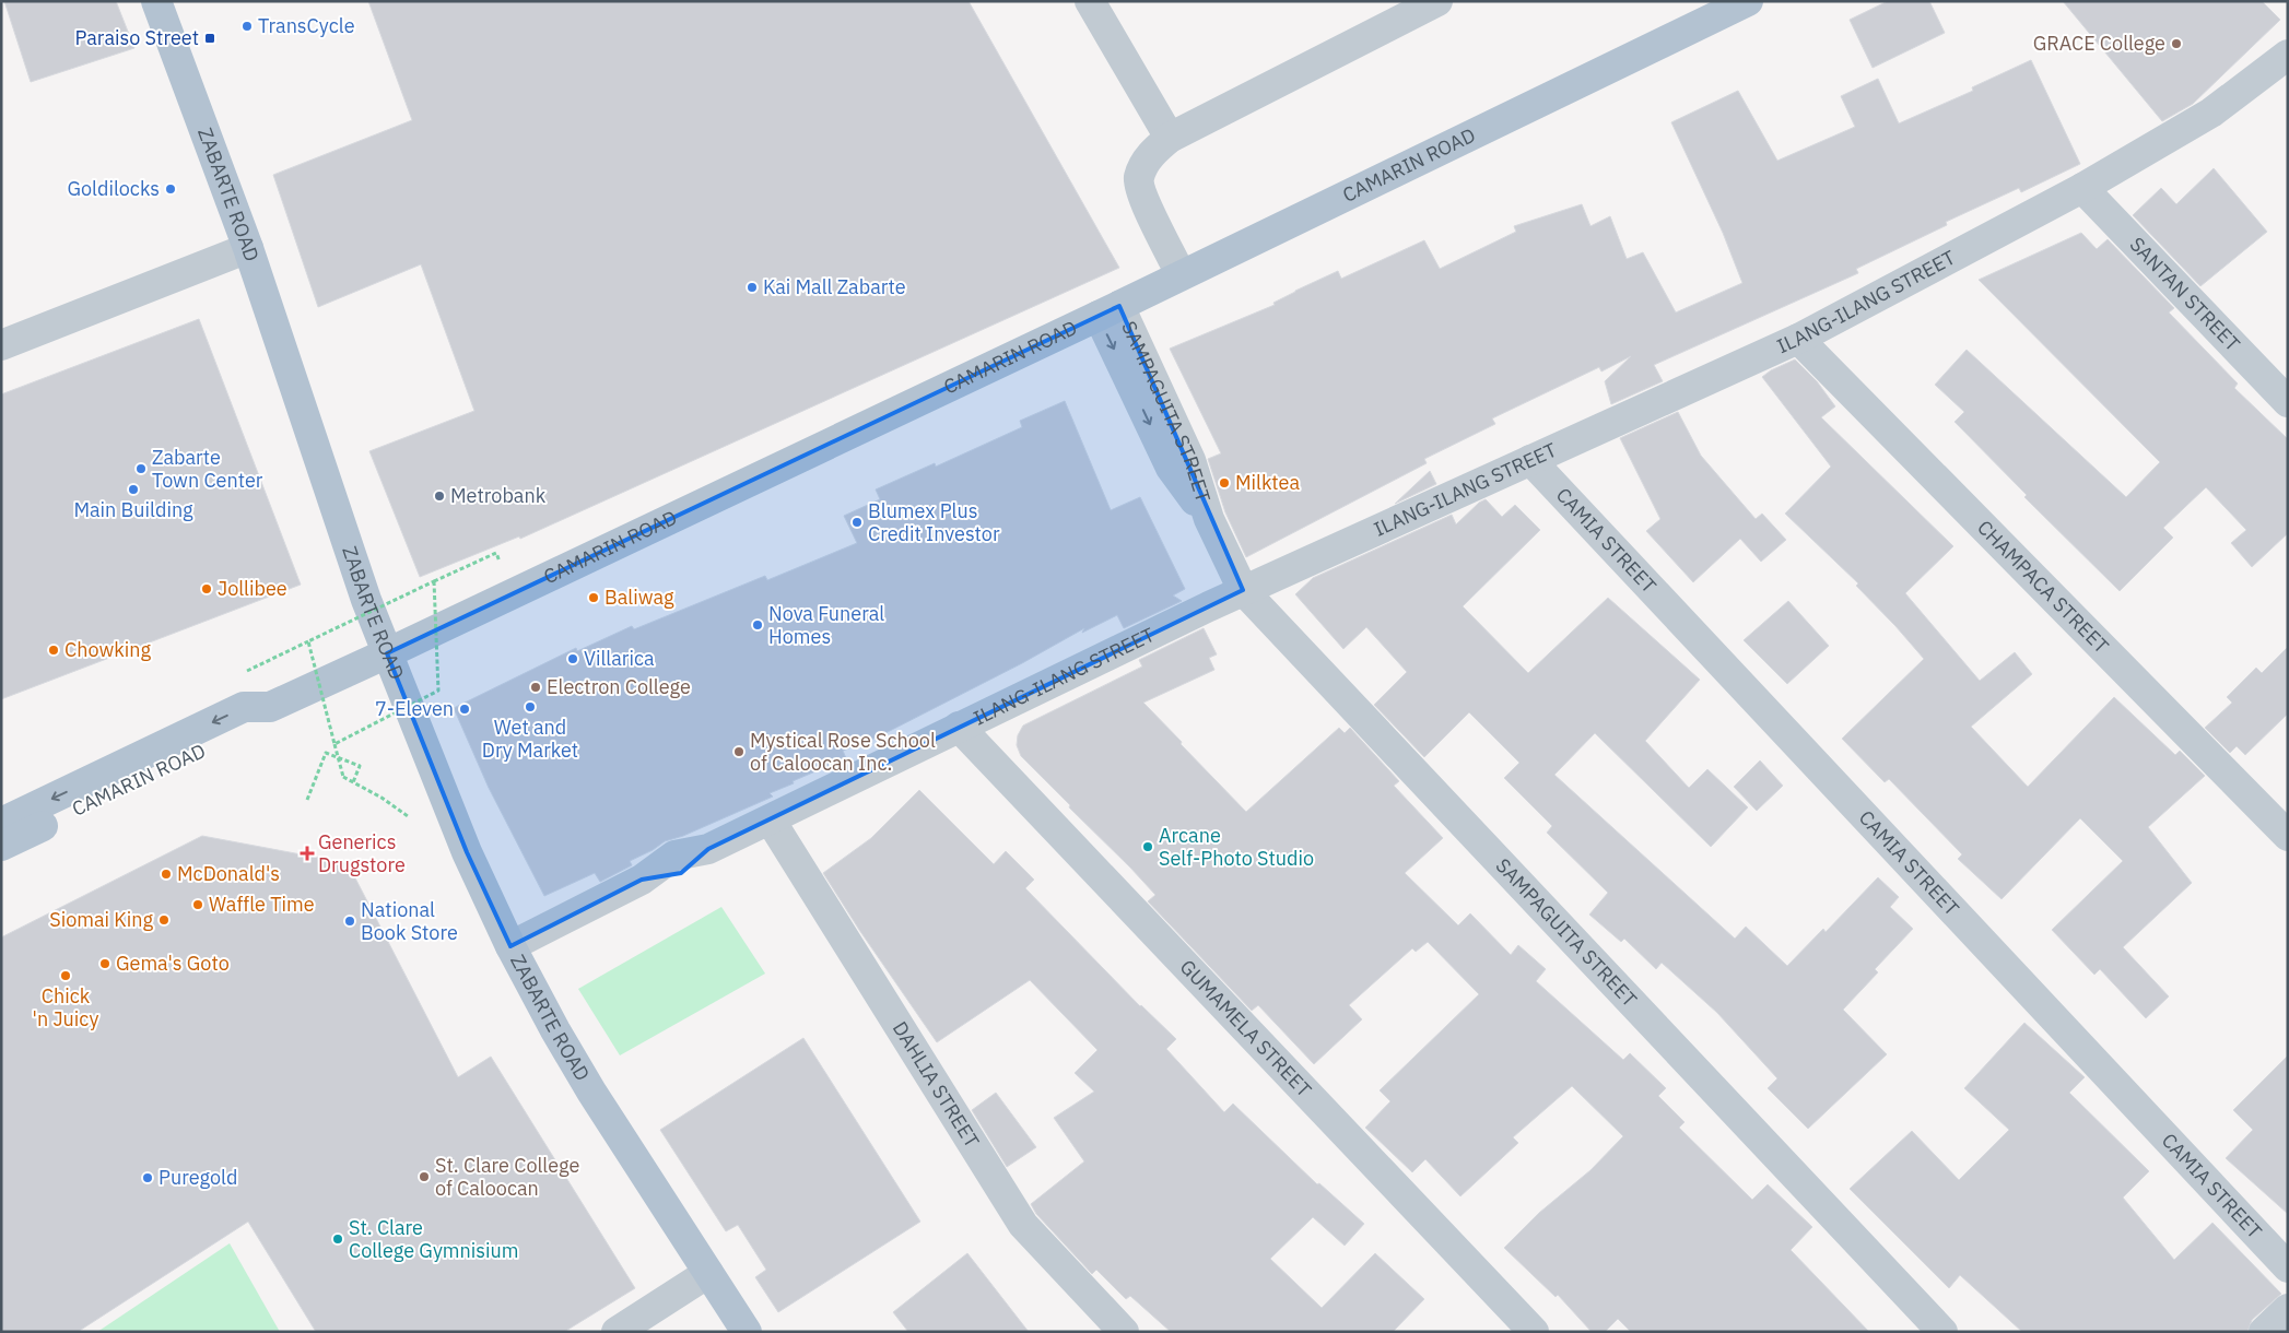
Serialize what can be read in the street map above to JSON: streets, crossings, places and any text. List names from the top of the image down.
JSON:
{
  "streets": {
    "main road": ["CAMARIN ROAD", "ZABARTE ROAD"],
    "street": [
      "SANTAN STREET",
      "ILANG-ILANG STREET",
      "SAMPAGUITA STREET",
      "CAMIA STREET",
      "CHAMPACA STREET",
      "GUMAMELA STREET",
      "DAHLIA STREET"
    ]
  },
  "crossings": [
    ["CAMARIN ROAD", "ZABARTE ROAD"],
    ["CAMARIN ROAD", "SAMPAGUITA STREET"],
    ["ZABARTE ROAD", "ILANG-ILANG STREET"],
    ["SANTAN STREET", "ILANG-ILANG STREET"],
    ["ILANG-ILANG STREET", "SAMPAGUITA STREET"],
    ["ILANG-ILANG STREET", "CAMIA STREET"],
    ["ILANG-ILANG STREET", "CHAMPACA STREET"],
    ["ILANG-ILANG STREET", "GUMAMELA STREET"],
    ["ILANG-ILANG STREET", "DAHLIA STREET"]
  ],
  "places": {
    "other": [
      "TransCycle",
      "GRACE College",
      "Goldilocks",
      "Kai Mall Zabarte",
      "Zabarte Town Center",
      "Milktea",
      "Main Building",
      "Metrobank",
      "Blumex Plus Credit Investor",
      "Jollibee",
      "Baliwag",
      "Nova Funeral Homes",
      "Chowking",
      "Villarica",
      "Electron College",
      "Wet and Dry Market",
      "7-Eleven",
      "Mystical Rose School of Caloocan Inc.",
      "Arcane Self-Photo Studio",
      "McDonald's",
      "Waffle Time",
      "Siomai King",
      "National Book Store",
      "Gema's Goto",
      "Chick 'n Juicy",
      "St. Clare College of Caloocan",
      "Puregold",
      "St. Clare College Gymnisium"
    ],
    "transit": ["Paraiso Street"],
    "health": ["Generics Drugstore"]
  }
}
